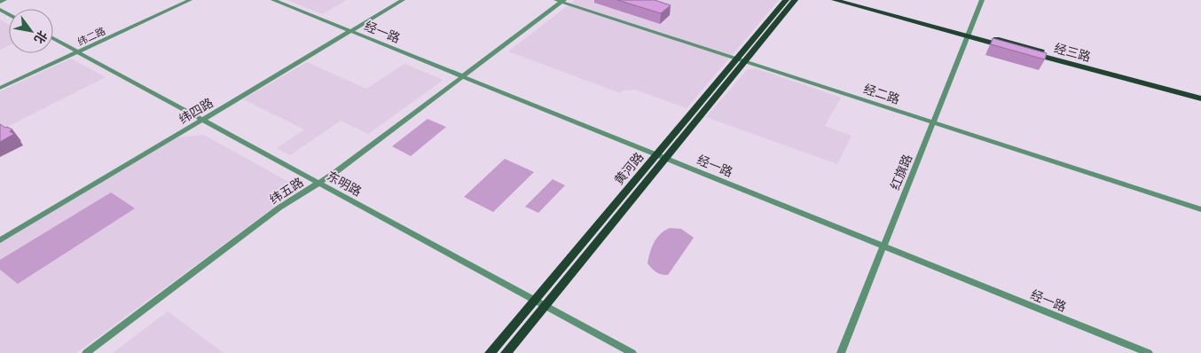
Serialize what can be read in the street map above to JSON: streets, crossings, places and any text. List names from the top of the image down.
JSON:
{
  "streets": {
    "main road": ["经三路", "黄河路"],
    "street": [
      "经一路",
      "纬二路",
      "经二路",
      "纬四路",
      "红旗路",
      "东明路",
      "纬五路"
    ]
  },
  "crossings": [
    ["经一路", "纬四路"],
    ["经一路", "黄河路"],
    ["经一路", "红旗路"],
    ["经一路", "纬五路"],
    ["纬二路", "东明路"],
    ["经三路", "红旗路"],
    ["经二路", "黄河路"],
    ["经二路", "红旗路"],
    ["经二路", "纬五路"],
    ["纬四路", "东明路"],
    ["黄河路", "东明路"],
    ["东明路", "纬五路"]
  ],
  "north": "bottom right"
}
